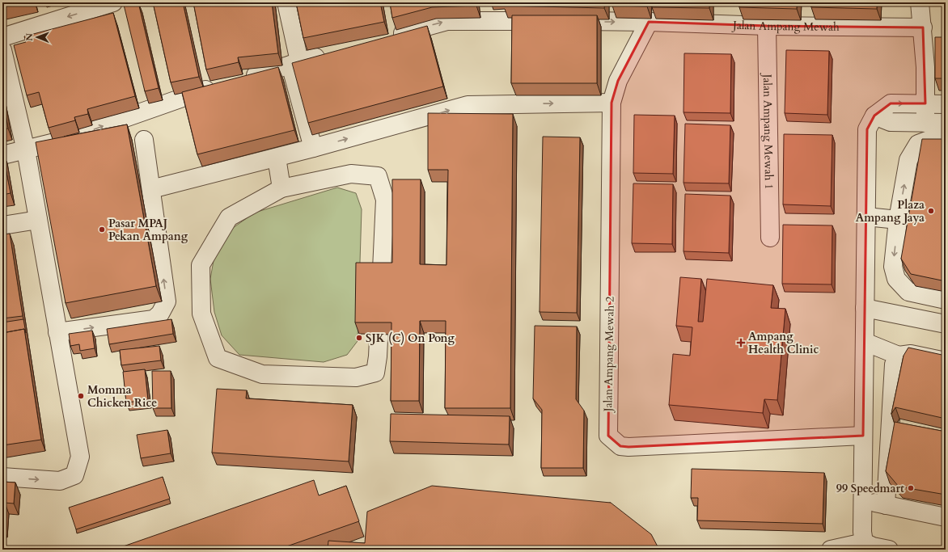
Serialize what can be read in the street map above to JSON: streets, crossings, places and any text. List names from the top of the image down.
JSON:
{
  "streets": {
    "street": ["Jalan Ampang Mewah", "Jalan Ampang Mewah 1", "Jalan Ampang Mewah 2"]
  },
  "crossings": [
    ["Jalan Ampang Mewah", "Jalan Ampang Mewah 1"],
    ["Jalan Ampang Mewah", "Jalan Ampang Mewah 2"]
  ],
  "places": {
    "other": [
      "Plaza Ampang Jaya",
      "Pasar MPAJ Pekan Ampang",
      "SJK (C) On Pong",
      "Momma Chicken Rice",
      "99 Speedmart"
    ],
    "health": ["Ampang Health Clinic"]
  },
  "north": "left"
}
